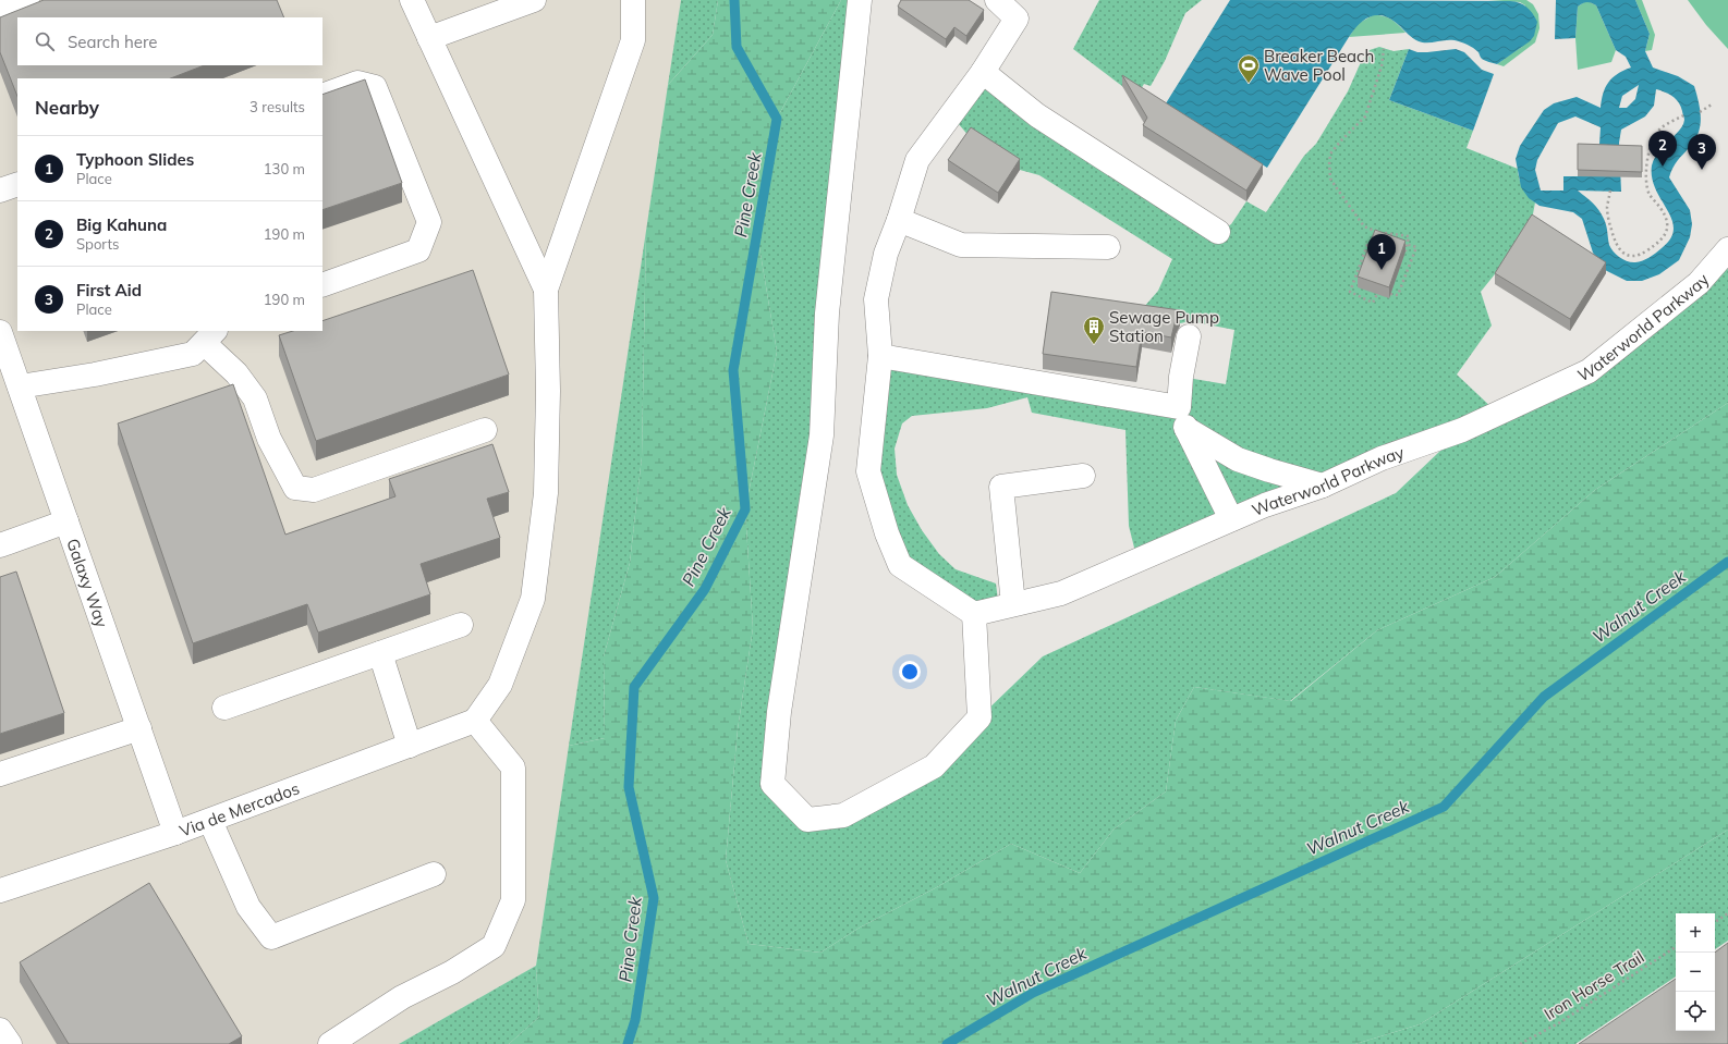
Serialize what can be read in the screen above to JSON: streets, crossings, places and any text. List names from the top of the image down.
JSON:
{
  "streets": {
    "street": ["Waterworld Parkway", "Galaxy Way", "Via de Mercados"],
    "path": ["Iron Horse Trail"]
  },
  "crossings": [
    ["Galaxy Way", "Via de Mercados"]
  ],
  "water": ["Pine Creek", "Walnut Creek"],
  "places": {
    "sports": ["Breaker Beach Wave Pool"],
    "building": ["Sewage Pump Station"]
  },
  "page": {
    "search": "Search here",
    "heading": ["Nearby", "3 results"],
    "pins": ["2", "3", "1"],
    "list": [
      {
        "mark": "1",
        "name": "Typhoon Slides",
        "note": "Place",
        "value": "130 m"
      },
      {
        "mark": "2",
        "name": "Big Kahuna",
        "note": "Sports",
        "value": "190 m"
      },
      {
        "mark": "3",
        "name": "First Aid",
        "note": "Place",
        "value": "190 m"
      }
    ],
    "map_buttons": ["+", "−"]
  }
}
